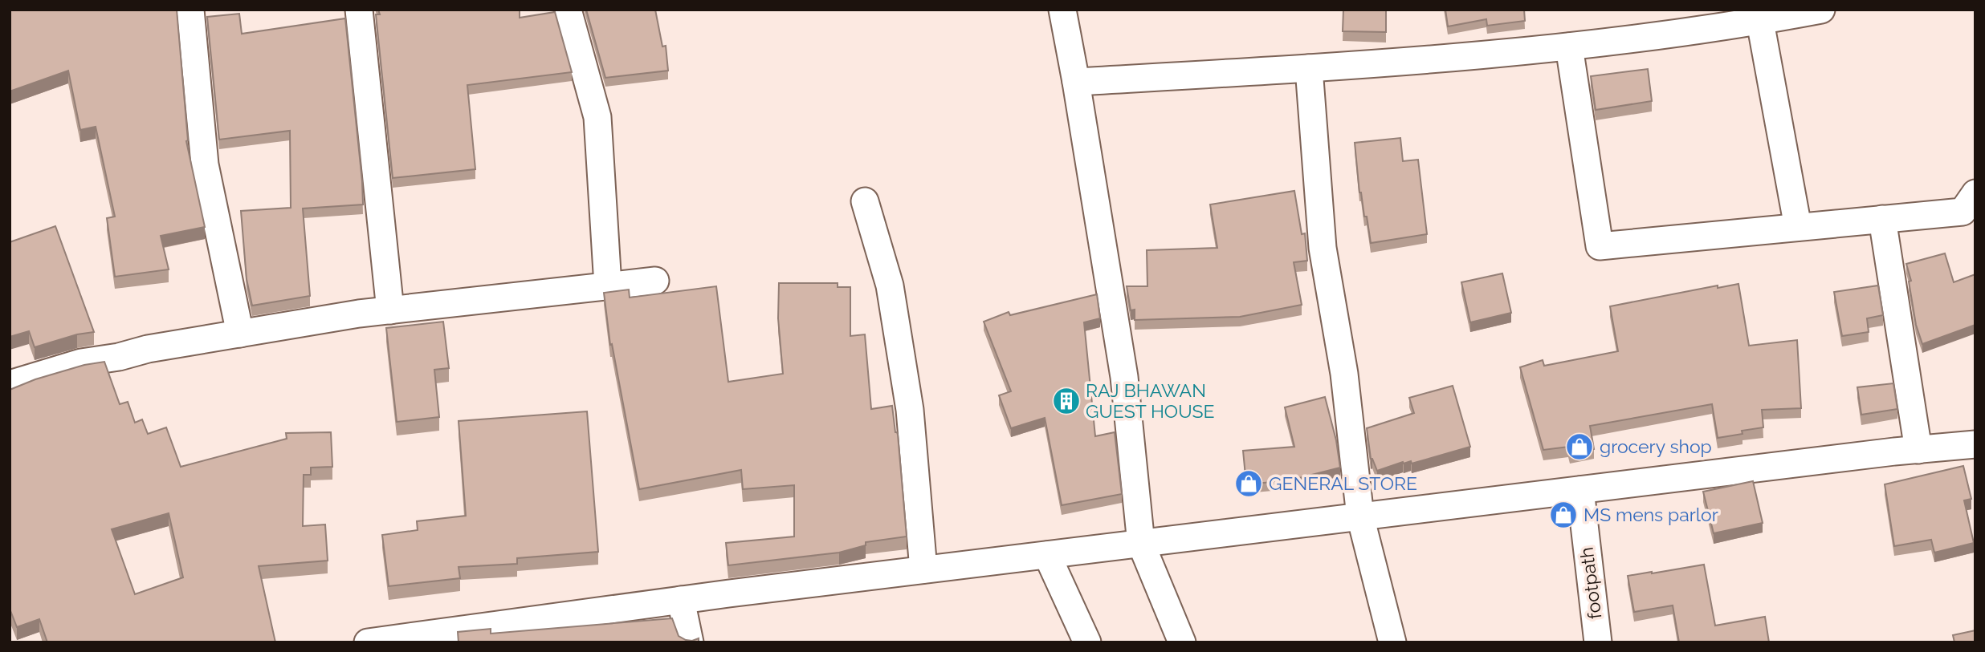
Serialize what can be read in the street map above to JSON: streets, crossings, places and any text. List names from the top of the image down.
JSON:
{
  "streets": {
    "street": ["footpath"]
  },
  "places": {
    "building": ["RAJ BHAWAN GUEST HOUSE"],
    "shop": ["grocery shop", "GENERAL STORE", "MS mens parlor"]
  }
}
